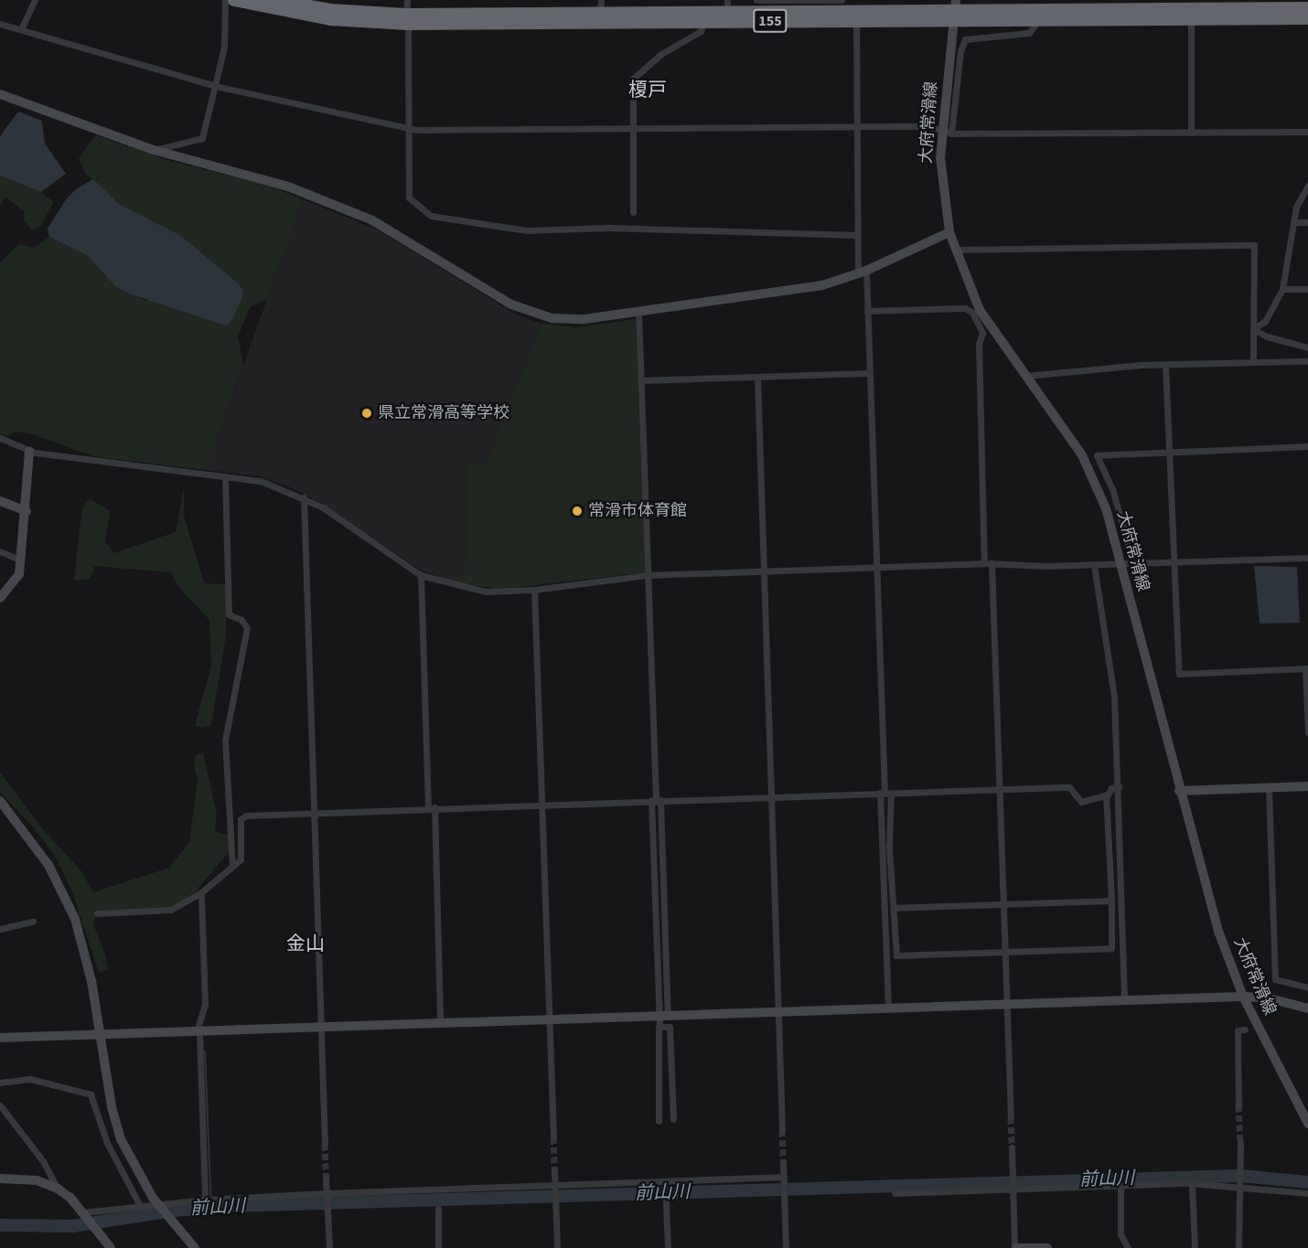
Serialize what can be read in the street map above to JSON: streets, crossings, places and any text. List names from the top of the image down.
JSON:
{
  "streets": {
    "highway": ["155"],
    "street": ["大府常滑線"]
  },
  "crossings": [
    ["155", "大府常滑線"]
  ],
  "districts": ["榎戸", "金山"],
  "water": ["前山川"],
  "places": ["県立常滑高等学校", "常滑市体育館"]
}
